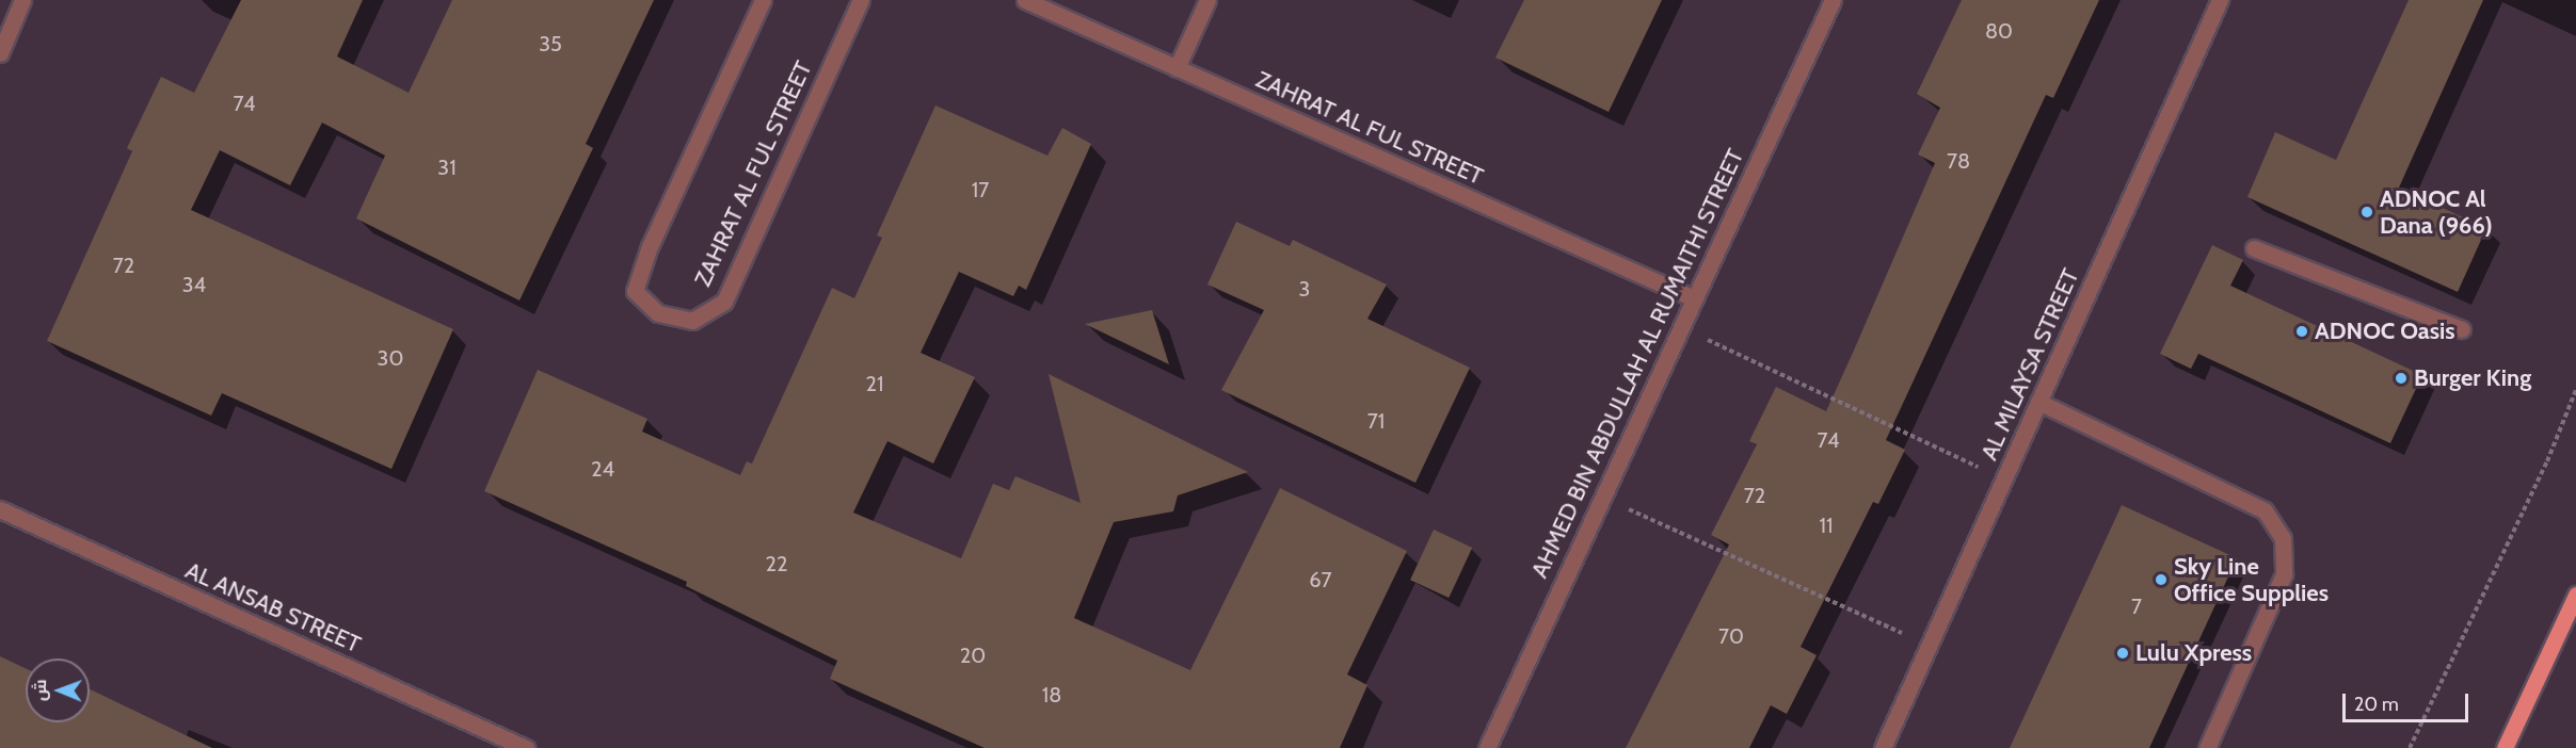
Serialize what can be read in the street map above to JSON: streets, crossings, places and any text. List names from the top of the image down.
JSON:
{
  "streets": {
    "street": [
      "ZAHRAT AL FUL STREET",
      "AHMED BIN ABDULLAH AL RUMAITHI STREET",
      "AL MILAYSA STREET",
      "AL ANSAB STREET"
    ]
  },
  "crossings": [
    ["ZAHRAT AL FUL STREET", "AHMED BIN ABDULLAH AL RUMAITHI STREET"]
  ],
  "places": [
    "ADNOC Al Dana (966)",
    "ADNOC Oasis",
    "Burger King",
    "Sky Line Office Supplies",
    "Lulu Xpress"
  ],
  "house_numbers": [
    "80",
    "35",
    "74",
    "78",
    "31",
    "17",
    "72",
    "34",
    "3",
    "30",
    "21",
    "71",
    "74",
    "24",
    "72",
    "11",
    "22",
    "67",
    "7",
    "70",
    "20",
    "18"
  ],
  "scale_bar": "20 m",
  "north": "left"
}
